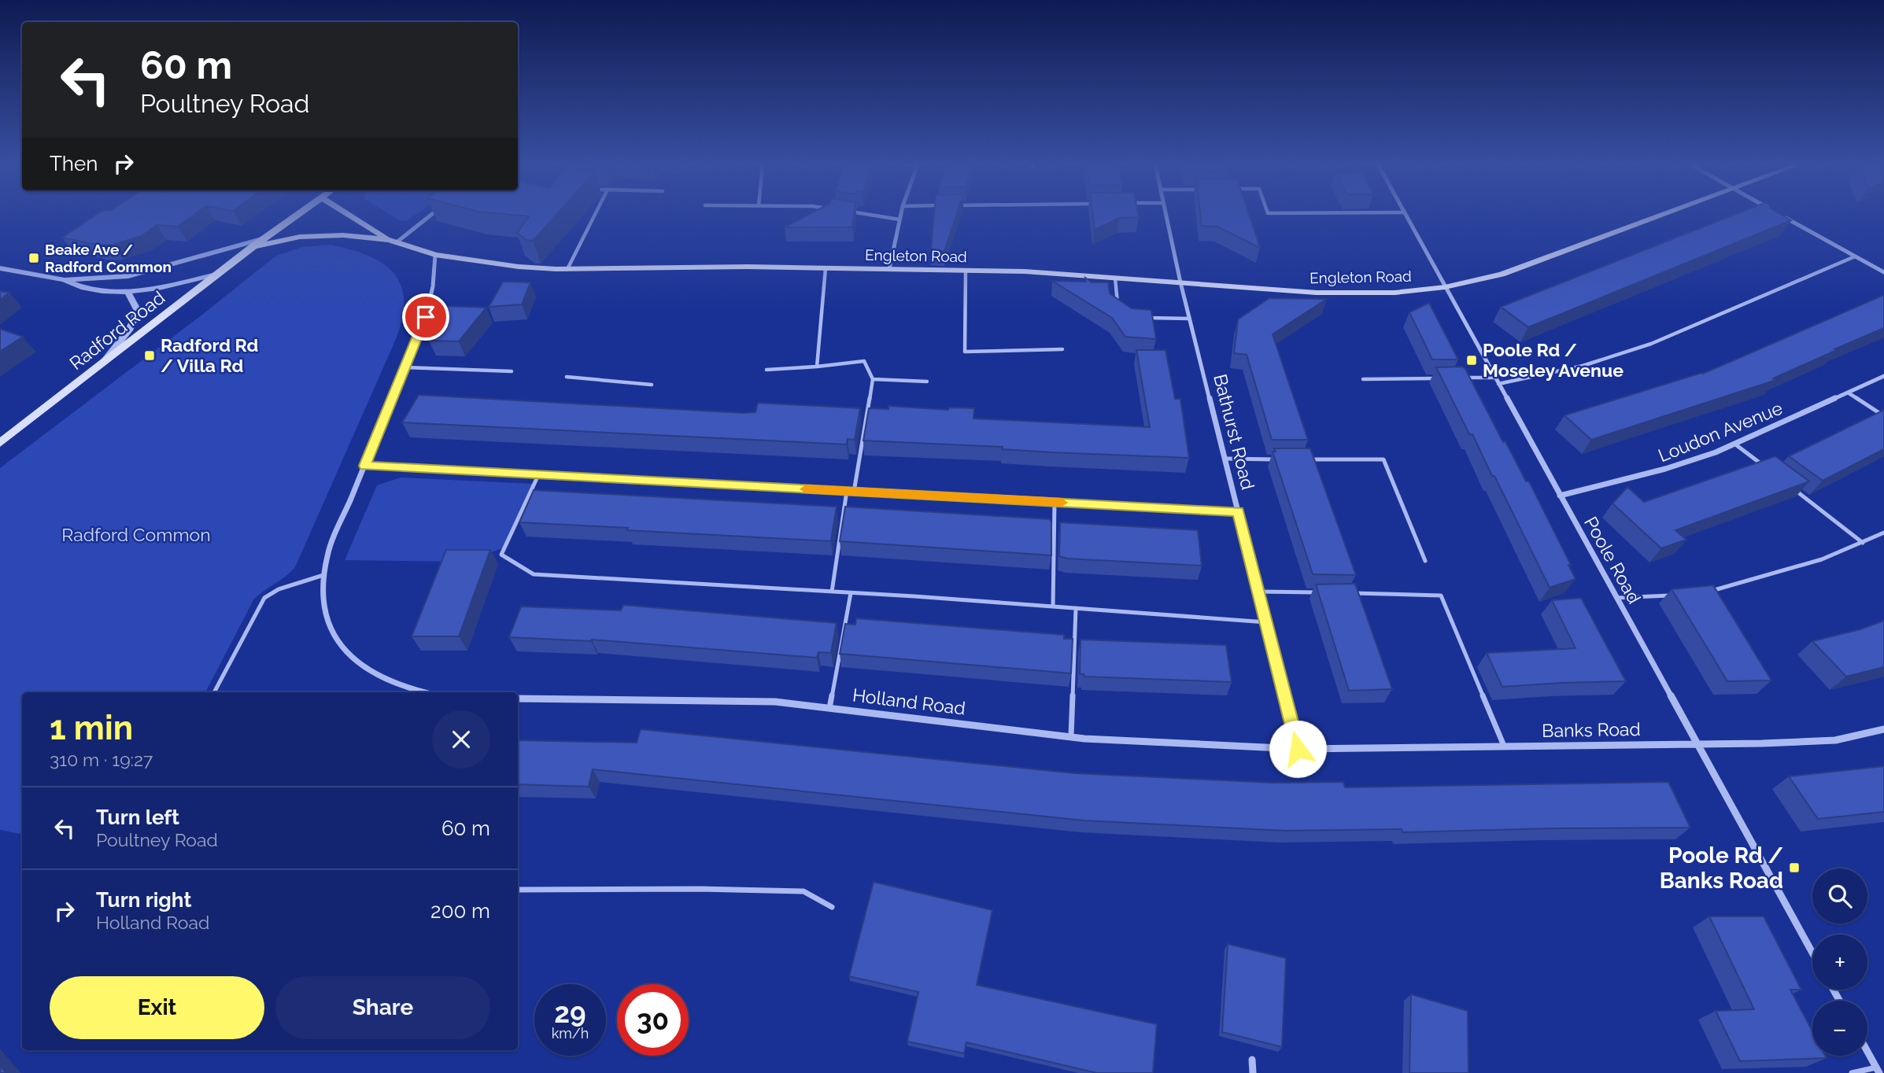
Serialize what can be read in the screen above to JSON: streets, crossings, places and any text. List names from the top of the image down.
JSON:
{
  "streets": {
    "main road": ["Engleton Road", "Radford Road"],
    "street": [
      "Bathurst Road",
      "Loudon Avenue",
      "Poole Road",
      "Holland Road",
      "Banks Road"
    ]
  },
  "crossings": [
    ["Engleton Road", "Radford Road"],
    ["Engleton Road", "Bathurst Road"],
    ["Engleton Road", "Poole Road"],
    ["Bathurst Road", "Holland Road"],
    ["Bathurst Road", "Banks Road"],
    ["Loudon Avenue", "Poole Road"],
    ["Poole Road", "Banks Road"],
    ["Holland Road", "Banks Road"]
  ],
  "parks": ["Radford Common"],
  "places": {
    "transit": [
      "Beake Ave / Radford Common",
      "Radford Rd / Villa Rd",
      "Poole Rd / Moseley Avenue",
      "Poole Rd / Banks Road"
    ]
  },
  "page": {
    "turn": ["60 m", "Poultney Road"],
    "then": "Then",
    "heading": ["1 min", "310 m · 19:27"],
    "list": [
      {
        "name": "Turn left",
        "note": "Poultney Road",
        "value": "60 m"
      },
      {
        "name": "Turn right",
        "note": "Holland Road",
        "value": "200 m"
      }
    ],
    "map_buttons": ["+", "−"],
    "buttons": ["Exit", "Share"],
    "speed": "29 km/h",
    "limit": "30"
  }
}
